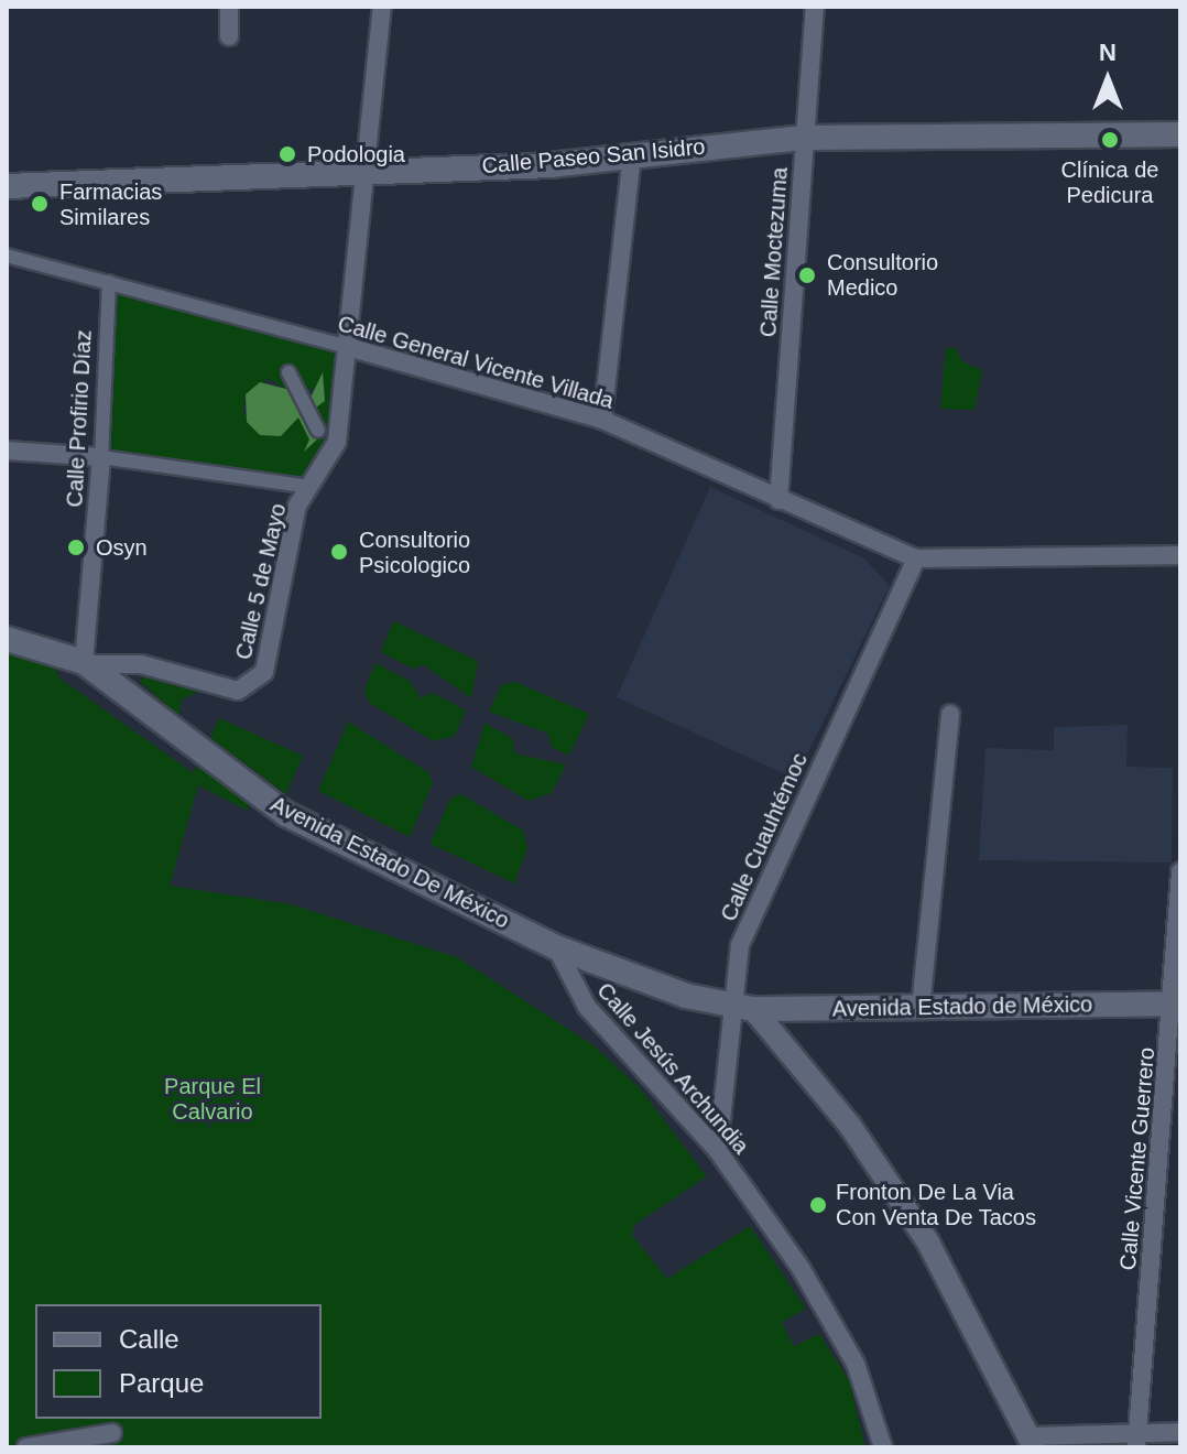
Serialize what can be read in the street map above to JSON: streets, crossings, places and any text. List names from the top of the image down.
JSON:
{
  "streets": {
    "main road": ["Calle Paseo San Isidro", "Avenida Estado De México", "Avenida Estado de México"],
    "street": [
      "Calle Moctezuma",
      "Calle General Vicente Villada",
      "Calle Profirio Díaz",
      "Calle 5 de Mayo",
      "Calle Cuauhtémoc",
      "Calle Jesús Archundia",
      "Calle Vicente Guerrero"
    ]
  },
  "crossings": [
    ["Calle Paseo San Isidro", "Calle Moctezuma"],
    ["Calle Paseo San Isidro", "Calle 5 de Mayo"],
    ["Calle Moctezuma", "Calle General Vicente Villada"],
    ["Calle General Vicente Villada", "Calle Profirio Díaz"],
    ["Calle General Vicente Villada", "Calle 5 de Mayo"],
    ["Calle General Vicente Villada", "Calle Cuauhtémoc"],
    ["Calle Profirio Díaz", "Calle 5 de Mayo"],
    ["Calle Profirio Díaz", "Avenida Estado De México"],
    ["Calle 5 de Mayo", "Avenida Estado De México"],
    ["Calle Cuauhtémoc", "Avenida Estado De México"],
    ["Calle Cuauhtémoc", "Avenida Estado de México"],
    ["Calle Cuauhtémoc", "Calle Jesús Archundia"],
    ["Avenida Estado De México", "Avenida Estado de México"],
    ["Avenida Estado De México", "Calle Jesús Archundia"],
    ["Avenida Estado de México", "Calle Vicente Guerrero"]
  ],
  "parks": ["Parque El Calvario"],
  "places": [
    "Clínica de Pedicura",
    "Podologia",
    "Farmacias Similares",
    "Consultorio Medico",
    "Osyn",
    "Consultorio Psicologico",
    "Fronton De La Via Con Venta De Tacos"
  ],
  "legend": ["Calle", "Parque"],
  "north": "top"
}
